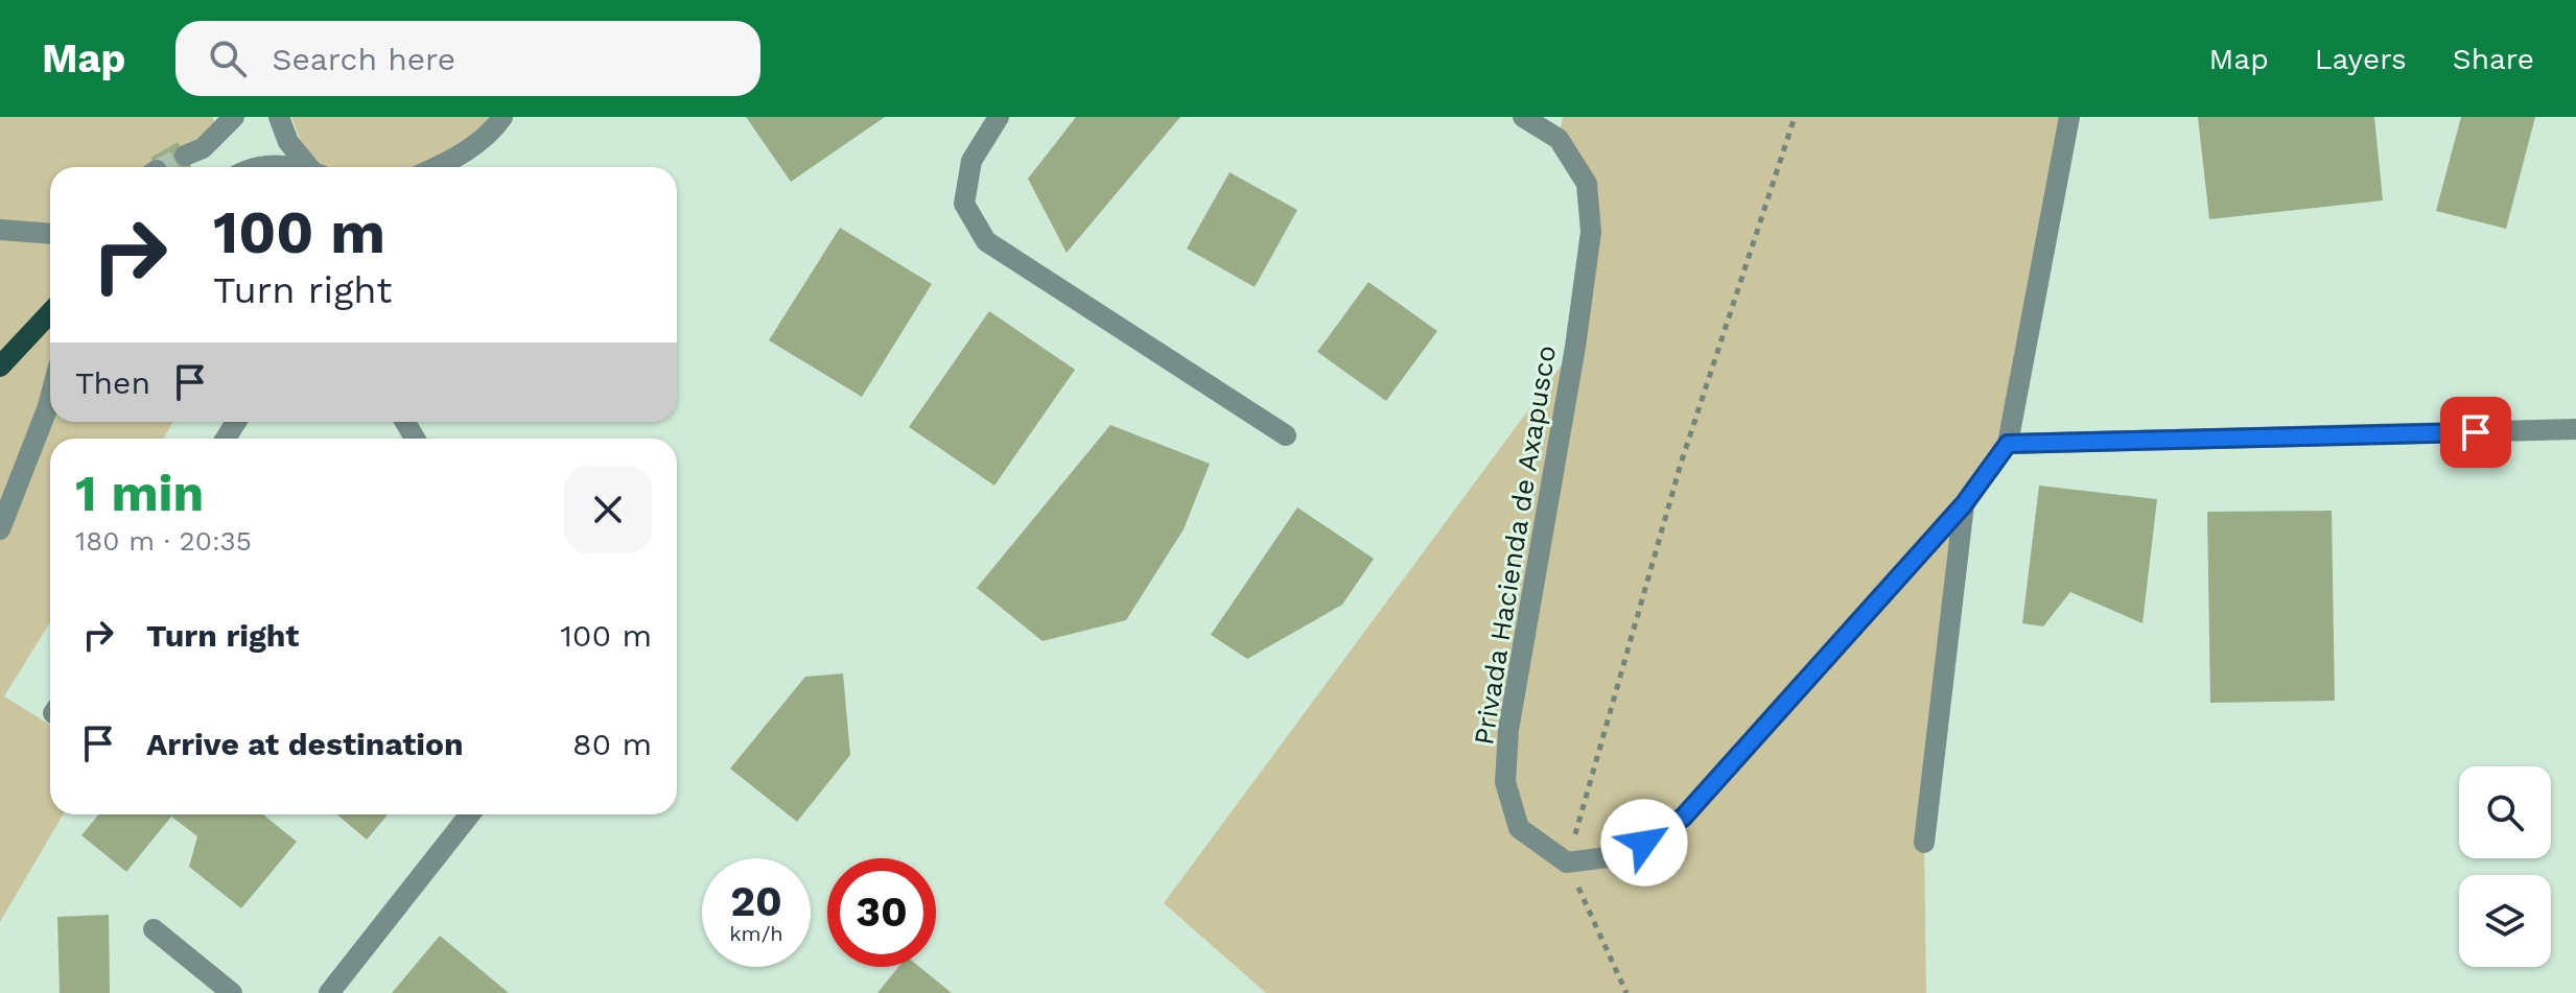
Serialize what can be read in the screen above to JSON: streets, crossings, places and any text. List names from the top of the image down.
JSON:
{
  "streets": {
    "street": ["Privada Hacienda de Axapusco"]
  },
  "page": {
    "header": "Map",
    "search": "Search here",
    "nav": ["Map", "Layers", "Share"],
    "turn": ["100 m", "Turn right"],
    "then": "Then",
    "heading": ["1 min", "180 m · 20:35"],
    "list": [
      {
        "name": "Turn right",
        "value": "100 m"
      },
      {
        "name": "Arrive at destination",
        "value": "80 m"
      }
    ],
    "speed": "20 km/h",
    "limit": "30"
  }
}
